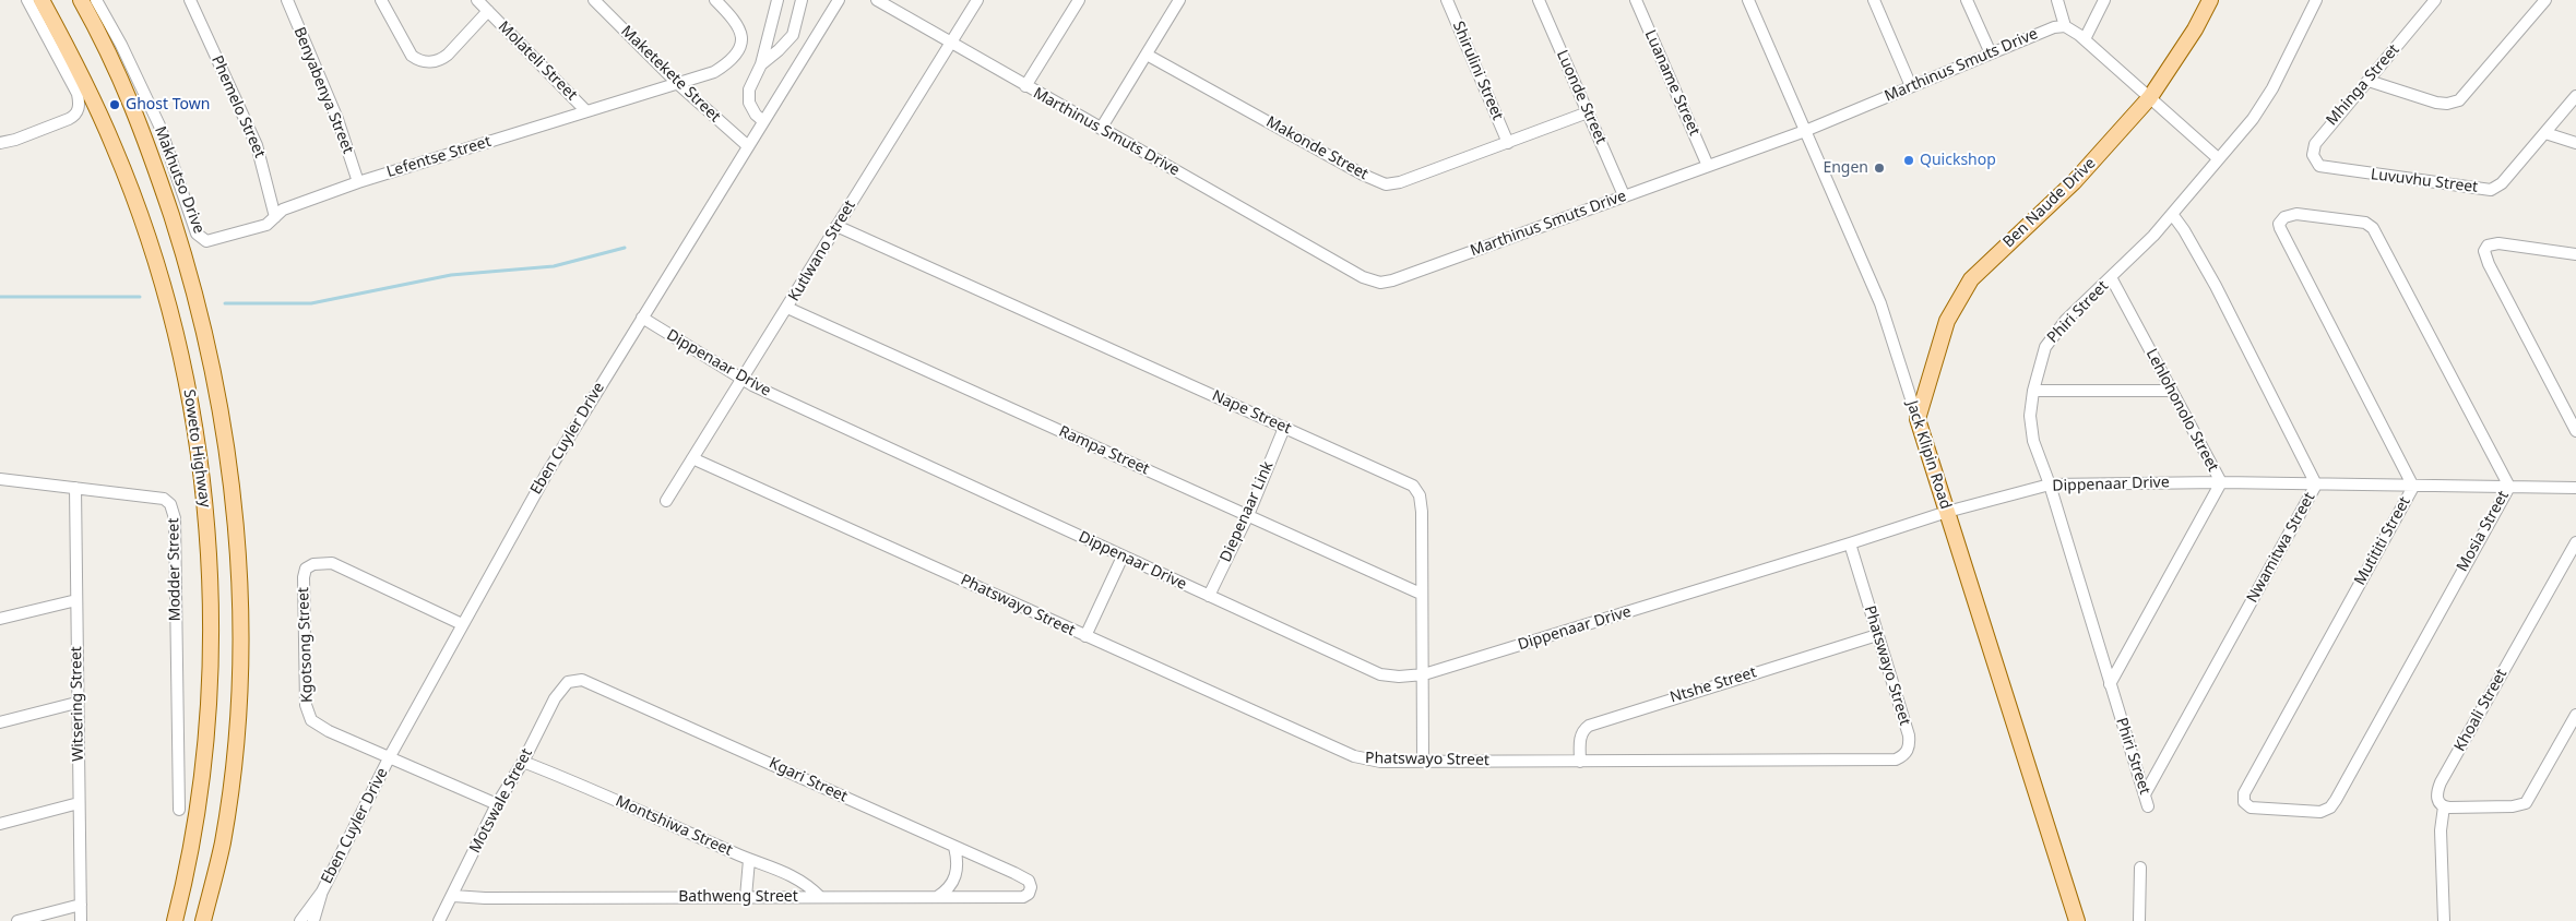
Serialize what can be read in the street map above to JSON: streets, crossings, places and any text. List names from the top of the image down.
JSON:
{
  "streets": {
    "main road": ["Ben Naude Drive", "Soweto Highway", "Jack Klipin Road"],
    "street": [
      "Molateli Street",
      "Marthinus Smuts Drive",
      "Shirulini Street",
      "Maketekete Street",
      "Luaname Street",
      "Mhinga Street",
      "Benyabenya Street",
      "Luonde Street",
      "Phemelo Street",
      "Makonde Street",
      "Lefentse Street",
      "Makhutso Drive",
      "Luvuvhu Street",
      "Kutlwano Street",
      "Phiri Street",
      "Dippenaar Drive",
      "Lehlohonolo Street",
      "Nape Street",
      "Eben Cuyler Drive",
      "Rampa Street",
      "Diepenaar Link",
      "Mosia Street",
      "Mutititi Street",
      "Nwamitwa Street",
      "Modder Street",
      "Phatswayo Street",
      "Kgotsong Street",
      "Ntshe Street",
      "Witsering Street",
      "Khoali Street",
      "Kgari Street",
      "Motswale Street",
      "Montshiwa Street",
      "Bathweng Street"
    ]
  },
  "crossings": [
    ["Molateli Street", "Lefentse Street"],
    ["Marthinus Smuts Drive", "Luaname Street"],
    ["Marthinus Smuts Drive", "Luonde Street"],
    ["Marthinus Smuts Drive", "Kutlwano Street"],
    ["Marthinus Smuts Drive", "Jack Klipin Road"],
    ["Shirulini Street", "Makonde Street"],
    ["Maketekete Street", "Lefentse Street"],
    ["Maketekete Street", "Eben Cuyler Drive"],
    ["Mhinga Street", "Luvuvhu Street"],
    ["Benyabenya Street", "Lefentse Street"],
    ["Luonde Street", "Makonde Street"],
    ["Phemelo Street", "Lefentse Street"],
    ["Lefentse Street", "Makhutso Drive"],
    ["Ben Naude Drive", "Jack Klipin Road"],
    ["Kutlwano Street", "Dippenaar Drive"],
    ["Kutlwano Street", "Nape Street"],
    ["Kutlwano Street", "Rampa Street"],
    ["Kutlwano Street", "Phatswayo Street"],
    ["Phiri Street", "Dippenaar Drive"],
    ["Phiri Street", "Lehlohonolo Street"],
    ["Phiri Street", "Nwamitwa Street"],
    ["Dippenaar Drive", "Lehlohonolo Street"],
    ["Dippenaar Drive", "Nape Street"],
    ["Dippenaar Drive", "Eben Cuyler Drive"],
    ["Dippenaar Drive", "Jack Klipin Road"],
    ["Dippenaar Drive", "Diepenaar Link"],
    ["Dippenaar Drive", "Mosia Street"],
    ["Dippenaar Drive", "Mutititi Street"],
    ["Dippenaar Drive", "Nwamitwa Street"],
    ["Dippenaar Drive", "Phatswayo Street"],
    ["Nape Street", "Rampa Street"],
    ["Nape Street", "Diepenaar Link"],
    ["Nape Street", "Phatswayo Street"],
    ["Eben Cuyler Drive", "Kgotsong Street"],
    ["Rampa Street", "Diepenaar Link"],
    ["Mosia Street", "Mutititi Street"],
    ["Modder Street", "Witsering Street"],
    ["Phatswayo Street", "Ntshe Street"],
    ["Kgotsong Street", "Motswale Street"],
    ["Kgari Street", "Motswale Street"],
    ["Kgari Street", "Bathweng Street"],
    ["Motswale Street", "Montshiwa Street"],
    ["Motswale Street", "Bathweng Street"],
    ["Montshiwa Street", "Bathweng Street"]
  ],
  "places": ["Ghost Town", "Quickshop", "Engen"]
}
